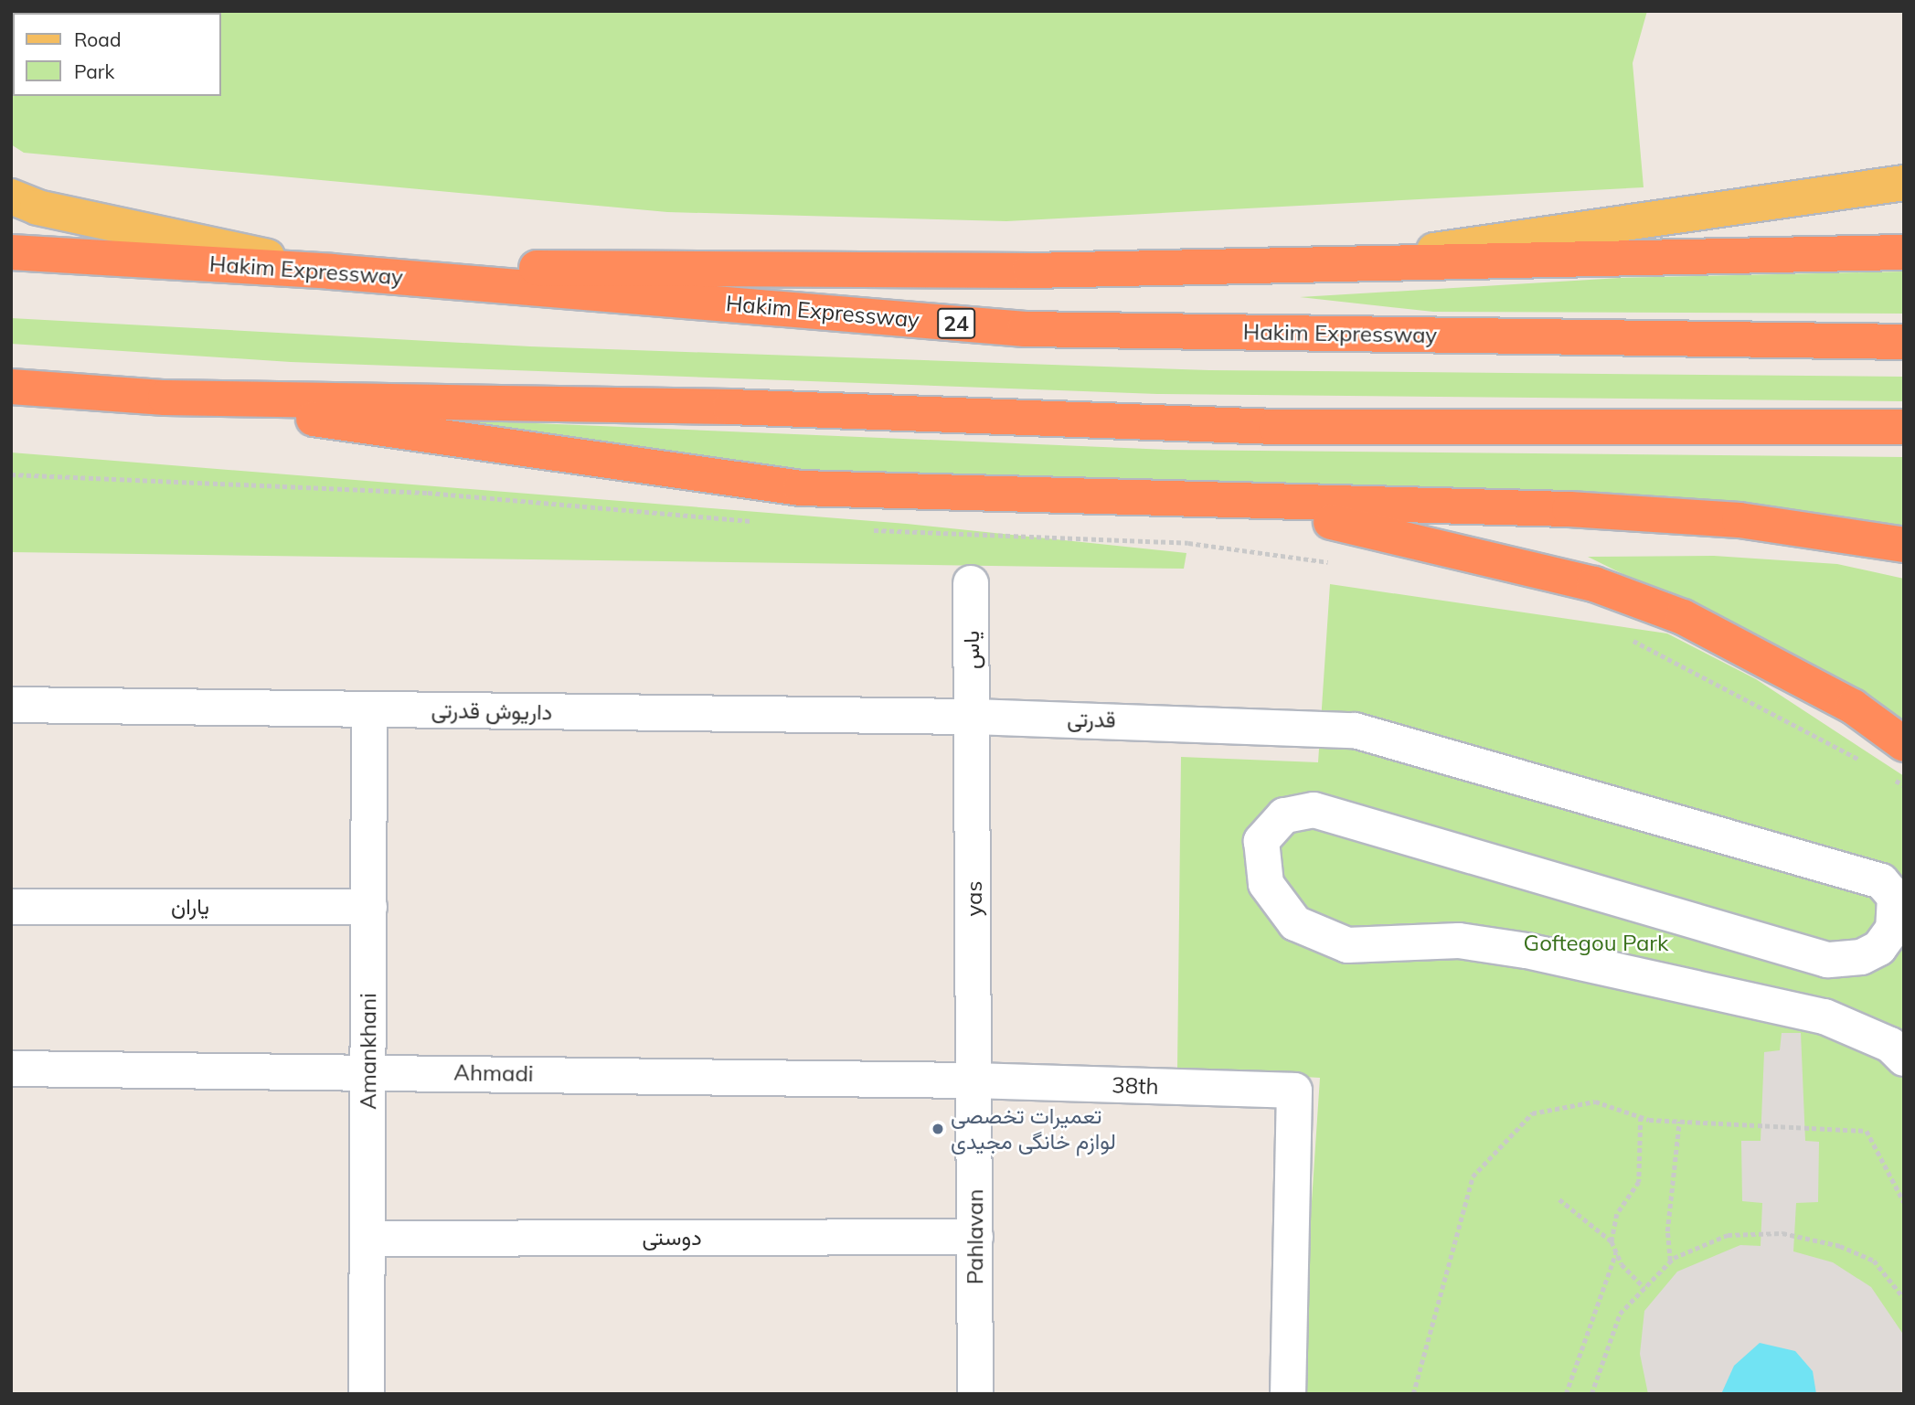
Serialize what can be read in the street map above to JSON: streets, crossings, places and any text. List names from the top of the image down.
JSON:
{
  "streets": {
    "highway": ["Hakim Expressway", "24"],
    "street": [
      "یاس",
      "داریوش قدرتی",
      "قدرتی",
      "yas",
      "یاران",
      "Amankhani",
      "Ahmadi",
      "38th",
      "Pahlavan",
      "دوستی"
    ]
  },
  "crossings": [
    ["یاس", "داریوش قدرتی"],
    ["یاس", "قدرتی"],
    ["یاس", "yas"],
    ["داریوش قدرتی", "قدرتی"],
    ["داریوش قدرتی", "yas"],
    ["داریوش قدرتی", "Amankhani"],
    ["قدرتی", "yas"],
    ["yas", "Ahmadi"],
    ["yas", "38th"],
    ["yas", "Pahlavan"],
    ["یاران", "Amankhani"],
    ["Amankhani", "Ahmadi"],
    ["Amankhani", "دوستی"],
    ["Ahmadi", "38th"],
    ["Ahmadi", "Pahlavan"],
    ["38th", "Pahlavan"],
    ["Pahlavan", "دوستی"]
  ],
  "parks": ["Goftegou Park"],
  "places": ["تعمیرات تخصصی لوازم خانگی مجیدی"],
  "legend": ["Road", "Park"]
}
